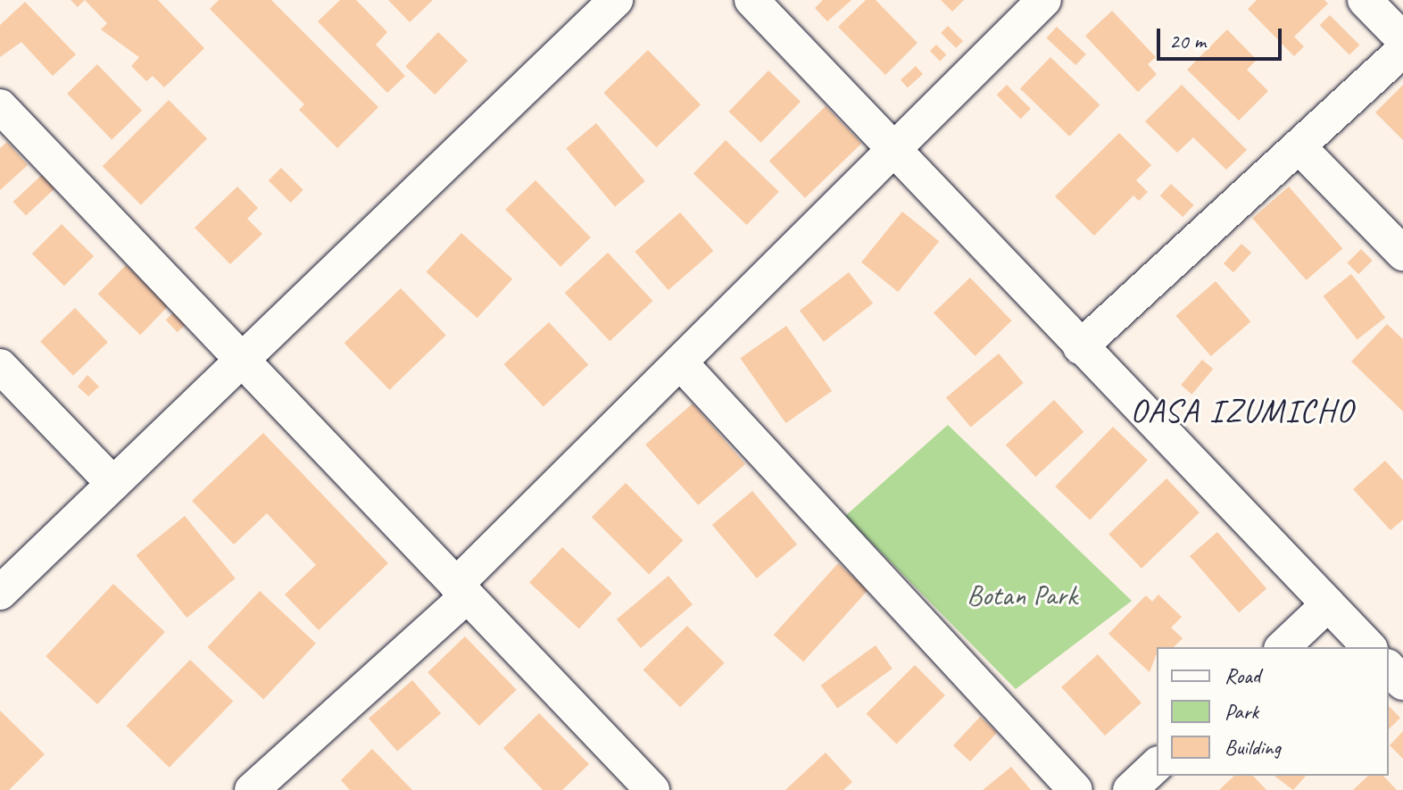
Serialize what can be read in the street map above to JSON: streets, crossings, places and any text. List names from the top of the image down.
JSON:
{
  "districts": ["OASA IZUMICHO"],
  "parks": ["Botan Park"],
  "legend": ["Road", "Park", "Building"],
  "scale_bar": "20 m"
}
